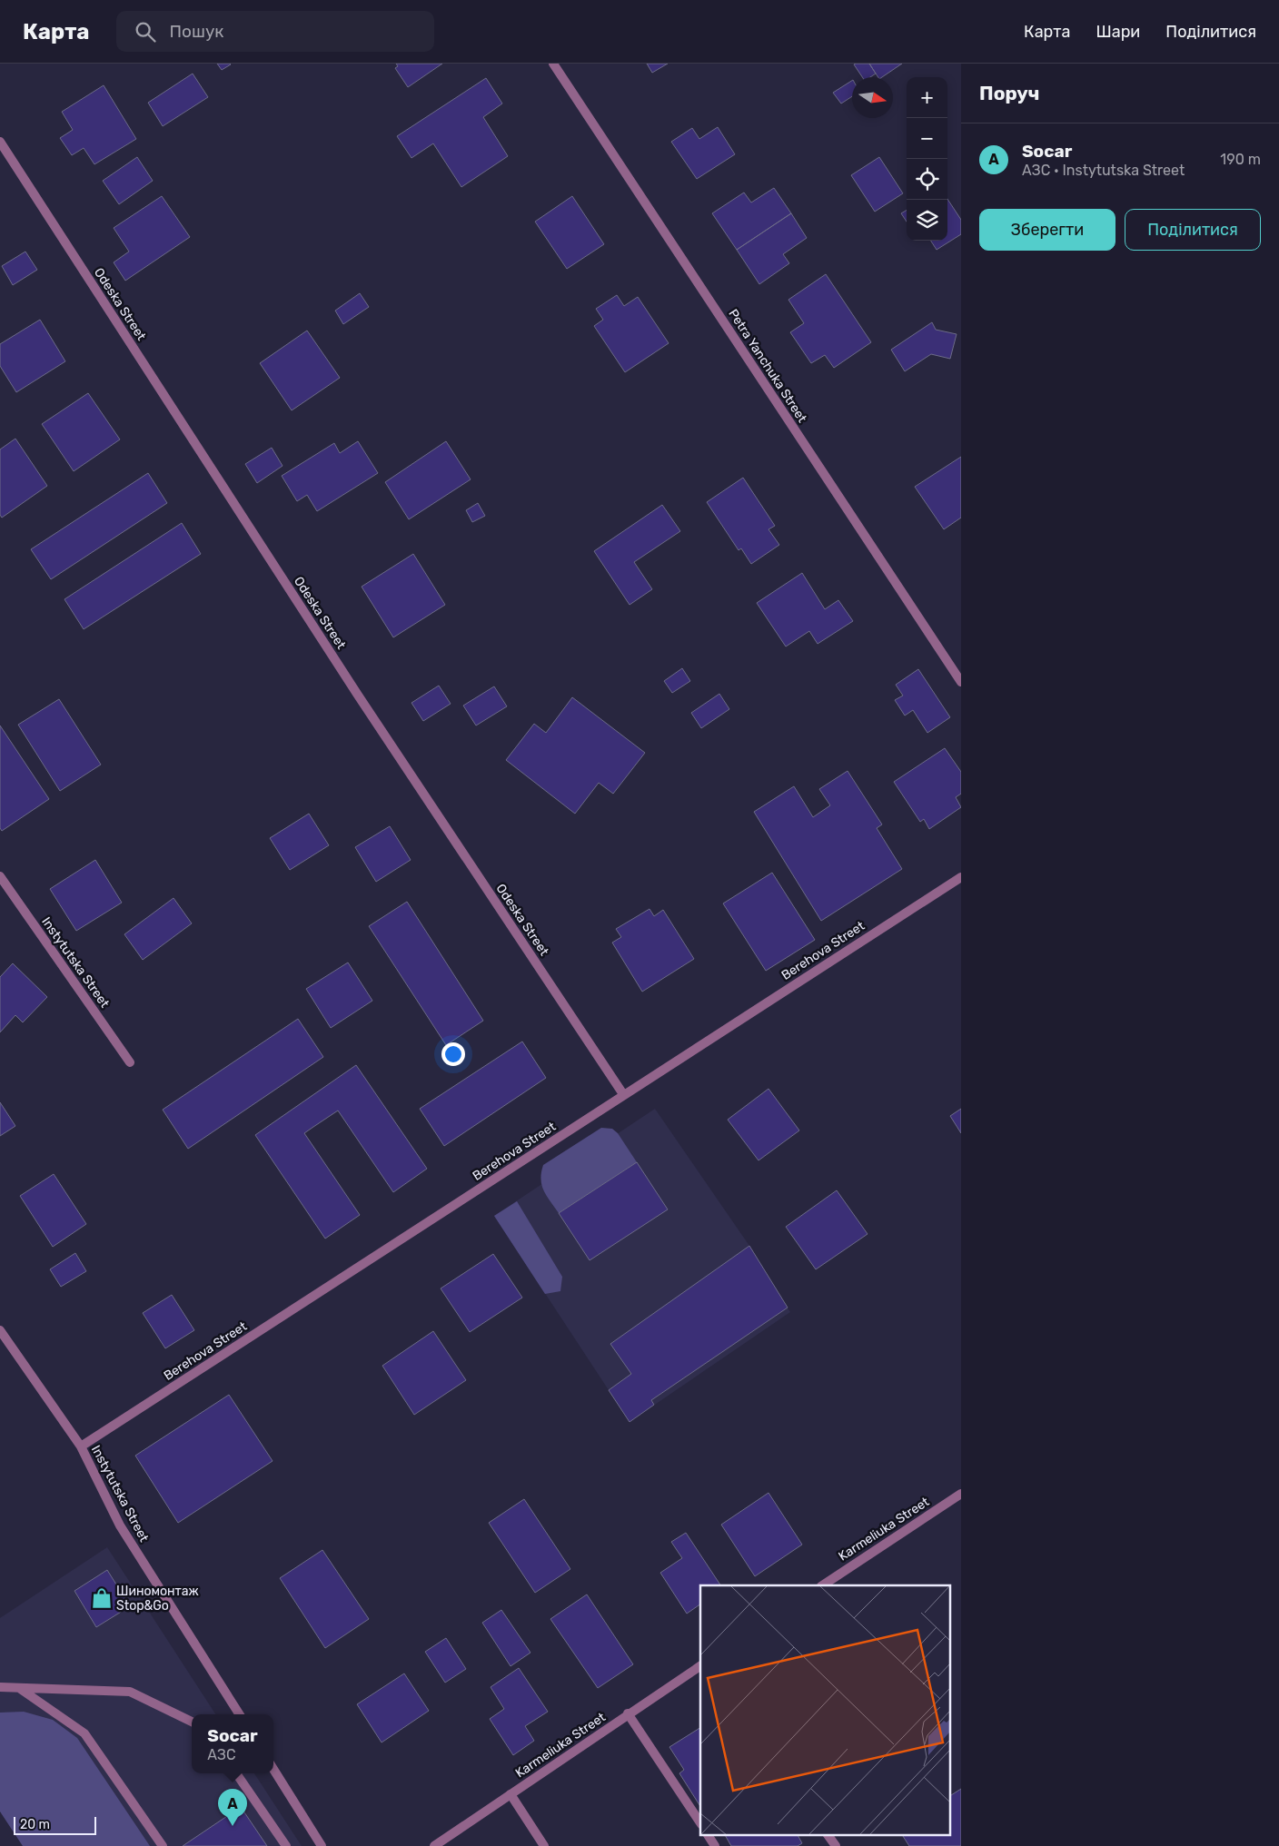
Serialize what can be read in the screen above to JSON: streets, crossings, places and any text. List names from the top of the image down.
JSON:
{
  "streets": {
    "street": [
      "Odeska Street",
      "Petra Yanchuka Street",
      "Berehova Street",
      "Instytutska Street",
      "Karmeliuka Street"
    ]
  },
  "crossings": [
    ["Odeska Street", "Berehova Street"],
    ["Berehova Street", "Instytutska Street"]
  ],
  "places": {
    "shop": ["Шиномонтаж Stop&Go"]
  },
  "scale_bar": "20 m",
  "north": "right",
  "page": {
    "header": "Карта",
    "search": "Пошук",
    "nav": ["Карта", "Шари", "Поділитися"],
    "heading": "Поруч",
    "map_buttons": ["+", "−"],
    "list": [
      {
        "mark": "A",
        "name": "Socar",
        "note": "АЗС · Instytutska Street",
        "value": "190 m"
      }
    ],
    "buttons": ["Зберегти", "Поділитися"],
    "popup": ["Socar", "АЗС"],
    "pins": "A",
    "scale": "20 m"
  }
}
